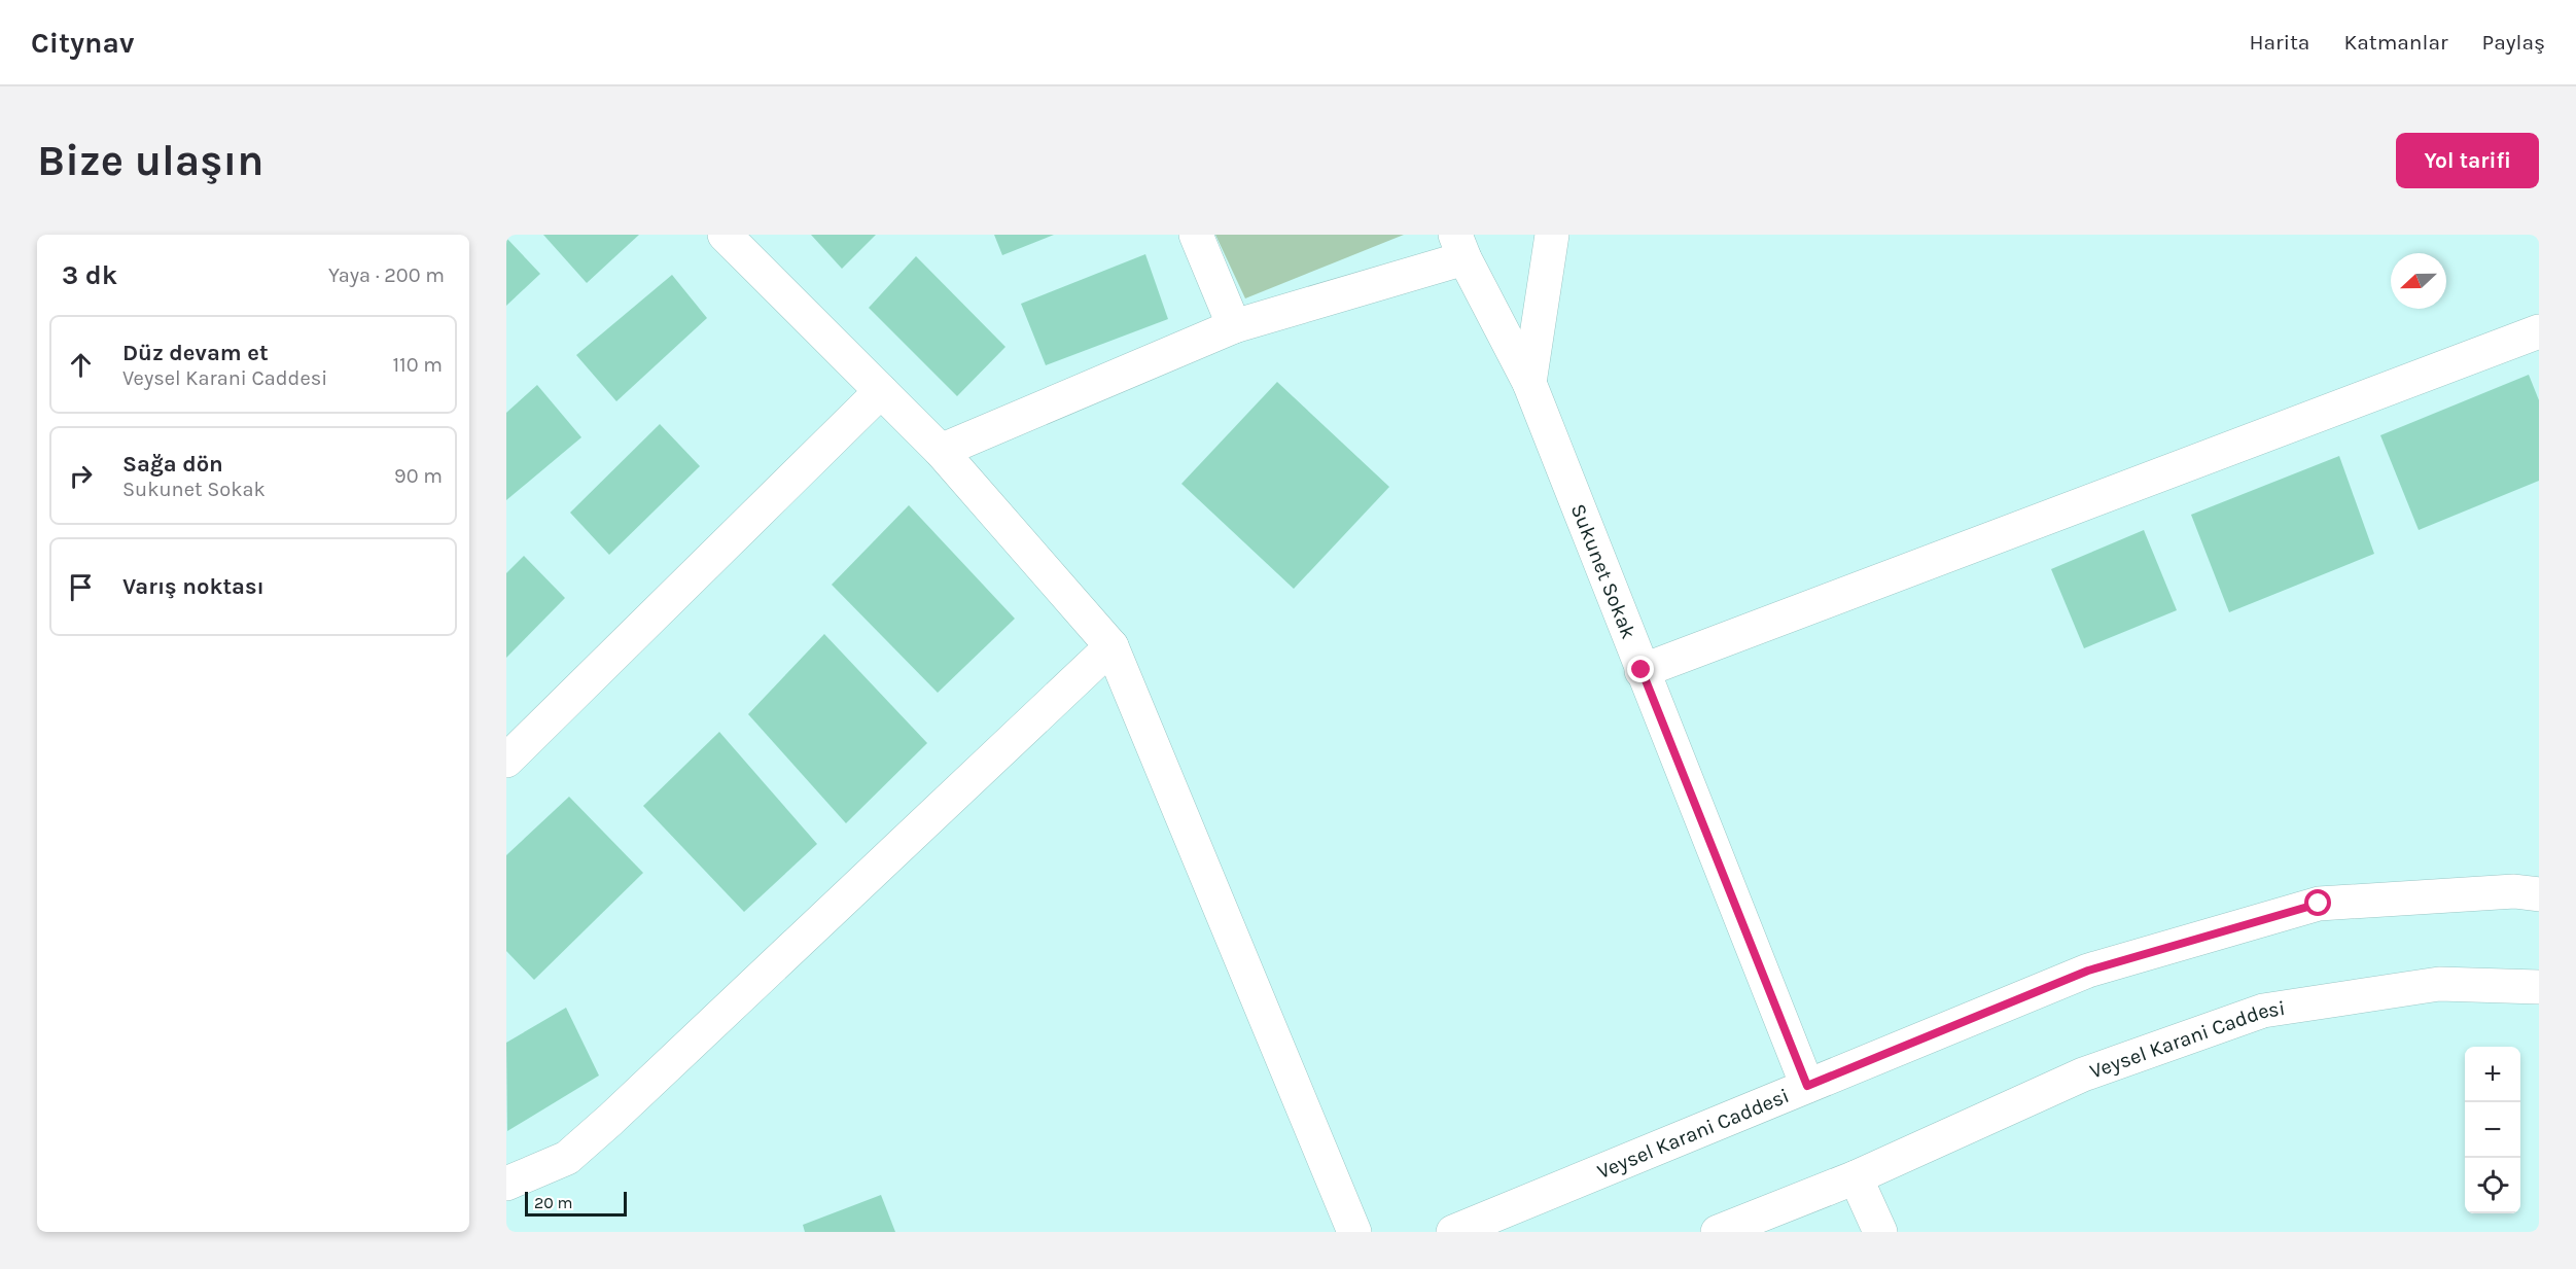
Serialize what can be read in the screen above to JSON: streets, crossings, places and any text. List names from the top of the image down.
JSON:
{
  "streets": {
    "street": ["Sukunet Sokak", "Veysel Karani Caddesi"]
  },
  "crossings": [
    ["Sukunet Sokak", "Veysel Karani Caddesi"]
  ],
  "scale_bar": "20 m",
  "north": "left",
  "page": {
    "header": "Citynav",
    "nav": ["Harita", "Katmanlar", "Paylaş"],
    "buttons": "Yol tarifi",
    "title": "Bize ulaşın",
    "heading": ["3 dk", "Yaya · 200 m"],
    "list": [
      ["Düz devam et", "Veysel Karani Caddesi", "110 m"],
      ["Sağa dön", "Sukunet Sokak", "90 m"],
      "Varış noktası"
    ],
    "map_buttons": ["+", "−"],
    "scale": "20 m"
  }
}
